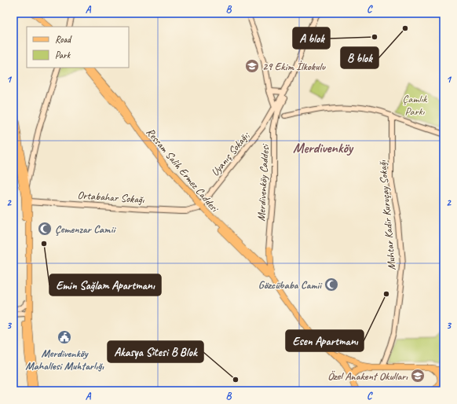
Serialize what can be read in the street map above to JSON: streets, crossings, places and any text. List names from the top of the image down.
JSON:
{
  "streets": {
    "main road": ["Ressam Salih Ermez Caddesi"],
    "street": [
      "Uyanış Sokağı;",
      "Merdivenköy Caddesi",
      "Ortabahar Sokağı",
      "Muhtar Kadir Kuruçay Sokağı"
    ]
  },
  "crossings": [
    ["Uyanış Sokağı;", "Ressam Salih Ermez Caddesi"],
    ["Uyanış Sokağı;", "Merdivenköy Caddesi"],
    ["Uyanış Sokağı;", "Ortabahar Sokağı"],
    ["Ressam Salih Ermez Caddesi", "Ortabahar Sokağı"]
  ],
  "districts": ["Merdivenköy"],
  "parks": ["Çamlık Parkı"],
  "places": {
    "other": [
      "B blok",
      "A blok",
      "Emin Sağlam Apartmanı",
      "Esen Apartmanı",
      "Akasya Sitesi B Blok"
    ],
    "school or university": ["29 Ekim İlkokulu", "Özel Anakent Okulları"],
    "mosque": ["Çemenzar Camii", "Gözcübaba Camii"],
    "public building": ["Merdivenköy Mahallesi Muhtarlığı"]
  },
  "legend": ["Road", "Park"],
  "grid": {
    "columns": ["A", "B", "C"],
    "rows": ["1", "2", "3"]
  }
}
